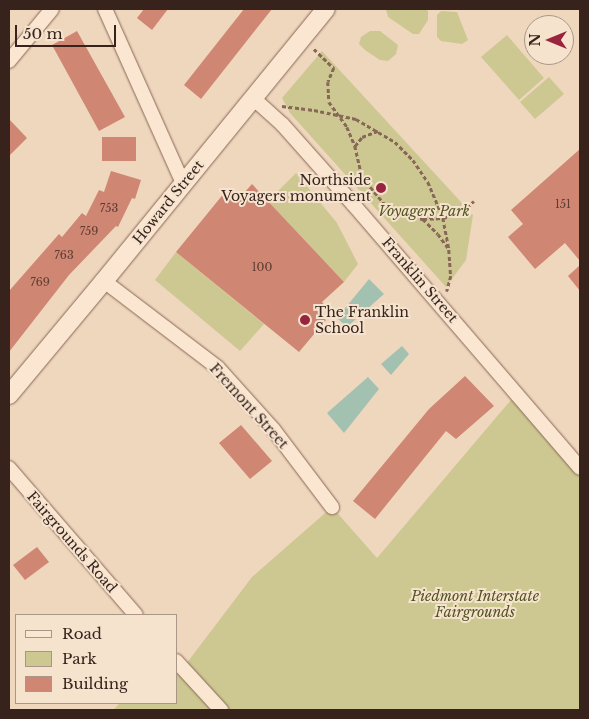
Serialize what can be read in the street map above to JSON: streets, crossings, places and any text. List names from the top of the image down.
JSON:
{
  "streets": {
    "street": [
      "Howard Street",
      "Franklin Street",
      "Fremont Street",
      "Fairgrounds Road"
    ]
  },
  "crossings": [
    ["Howard Street", "Franklin Street"],
    ["Howard Street", "Fremont Street"]
  ],
  "parks": ["Voyagers Park", "Piedmont Interstate Fairgrounds"],
  "places": ["Northside Voyagers monument", "The Franklin School"],
  "house_numbers": [
    "151",
    "753",
    "759",
    "763",
    "100",
    "769"
  ],
  "legend": ["Road", "Park", "Building"],
  "scale_bar": "50 m",
  "north": "left"
}
